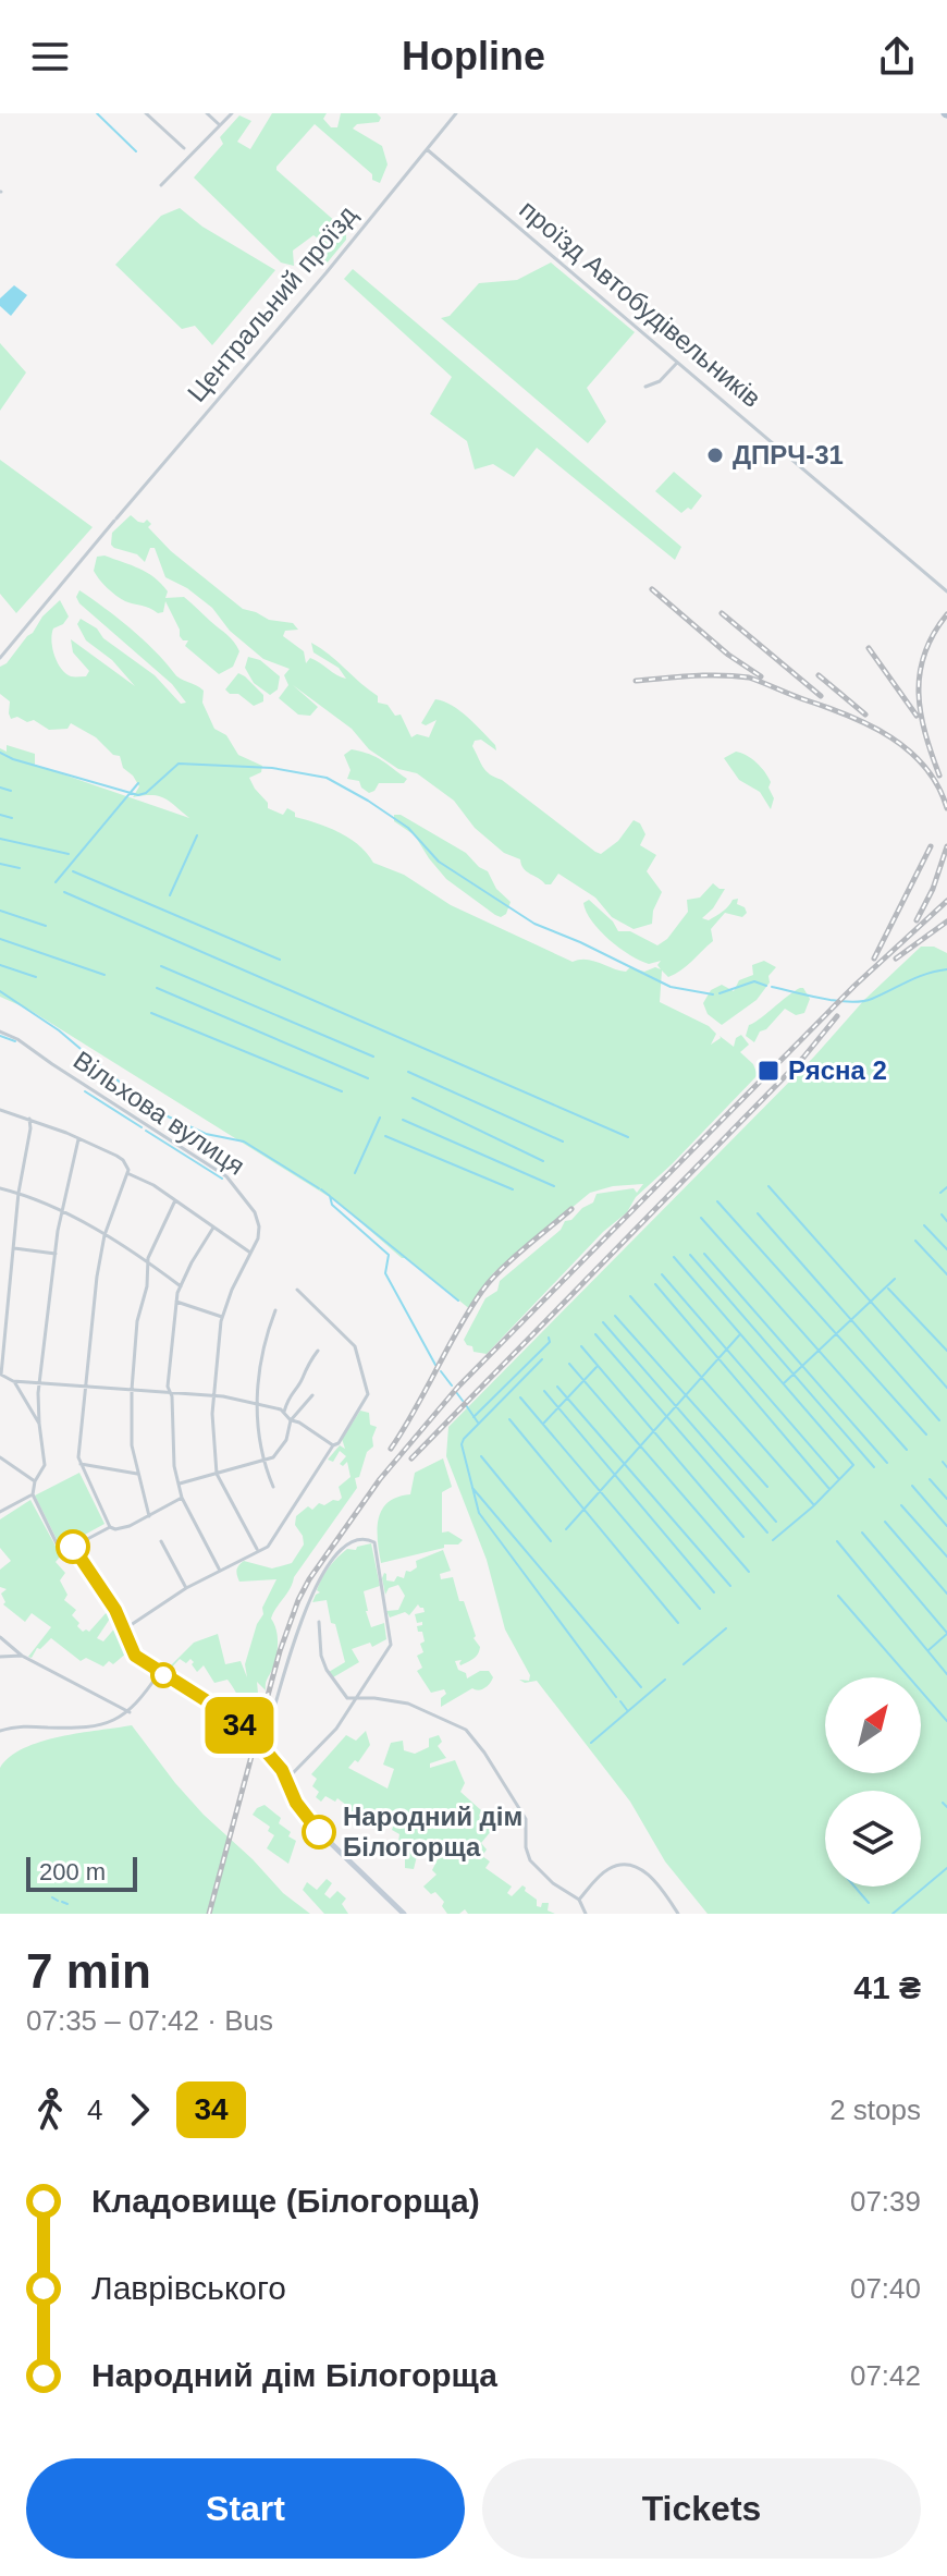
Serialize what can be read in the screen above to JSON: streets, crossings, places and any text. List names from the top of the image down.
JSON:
{
  "streets": {
    "street": ["Центральний проїзд", "проїзд Автобудівельників", "Вільхова вулиця"]
  },
  "crossings": [
    ["Центральний проїзд", "проїзд Автобудівельників"]
  ],
  "places": {
    "other": ["ДПРЧ-31", "Народний дім Білогорща"],
    "transit": ["Рясна 2"]
  },
  "lines": ["bus line 34"],
  "scale_bar": "200 m",
  "north": "top right",
  "page": {
    "header": "Hopline",
    "on_map": "34",
    "scale": "200 m",
    "heading": ["7 min", "07:35 – 07:42 · Bus", "41 ₴"],
    "legs": ["4", "34", "2 stops"],
    "list": [
      {
        "name": "Кладовище (Білогорща)",
        "value": "07:39"
      },
      {
        "name": "Лаврівського",
        "value": "07:40"
      },
      {
        "name": "Народний дім Білогорща",
        "value": "07:42"
      }
    ],
    "buttons": ["Start", "Tickets"]
  }
}
